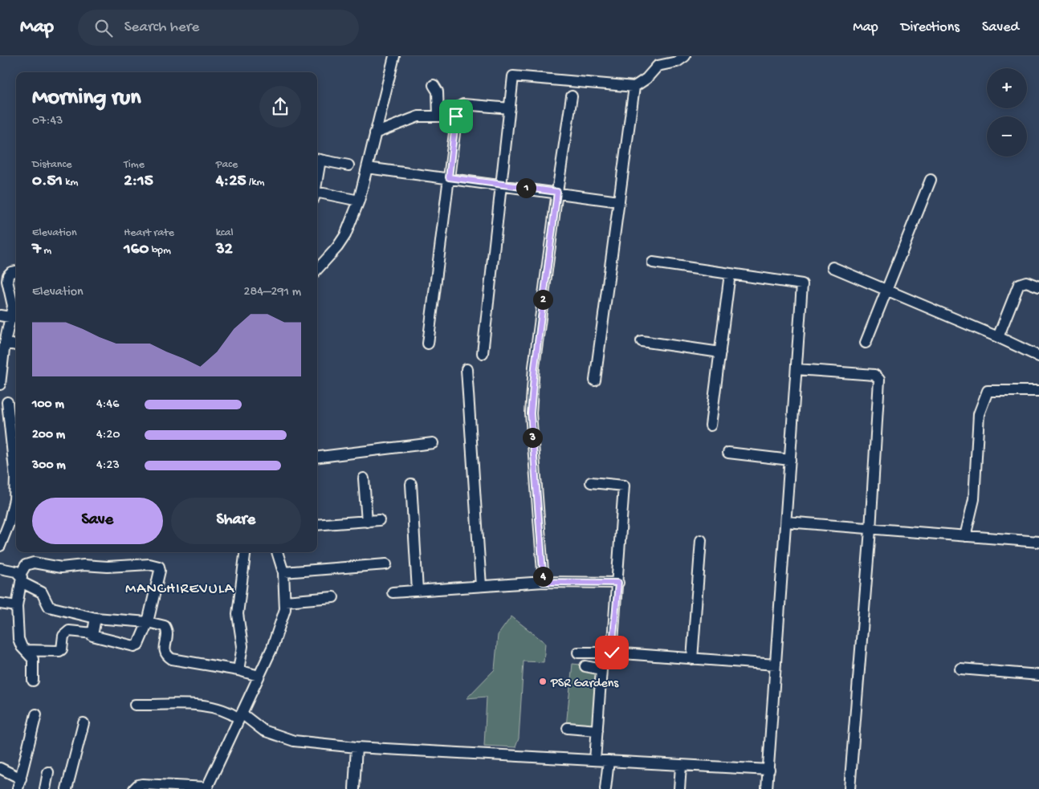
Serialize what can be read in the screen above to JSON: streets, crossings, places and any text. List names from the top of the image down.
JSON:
{
  "districts": ["MANCHIREVULA"],
  "places": ["PSR Gardens"],
  "page": {
    "header": "Map",
    "search": "Search here",
    "nav": ["Map", "Directions", "Saved"],
    "map_buttons": ["+", "−"],
    "heading": ["Morning run", "07:43"],
    "stats": [
      ["Distance", "0.51 km"],
      ["Time", "2:15"],
      ["Pace", "4:25 /km"],
      ["Elevation", "7 m"],
      ["Heart rate", "160 bpm"],
      ["kcal", "32"]
    ],
    "pins": [
      "1",
      "2",
      "3",
      "4"
    ],
    "chart": ["Elevation", "284–291 m"],
    "list": [
      {
        "name": "100 m",
        "note": "4:46"
      },
      {
        "name": "200 m",
        "note": "4:20"
      },
      {
        "name": "300 m",
        "note": "4:23"
      }
    ],
    "buttons": ["Save", "Share"]
  }
}
